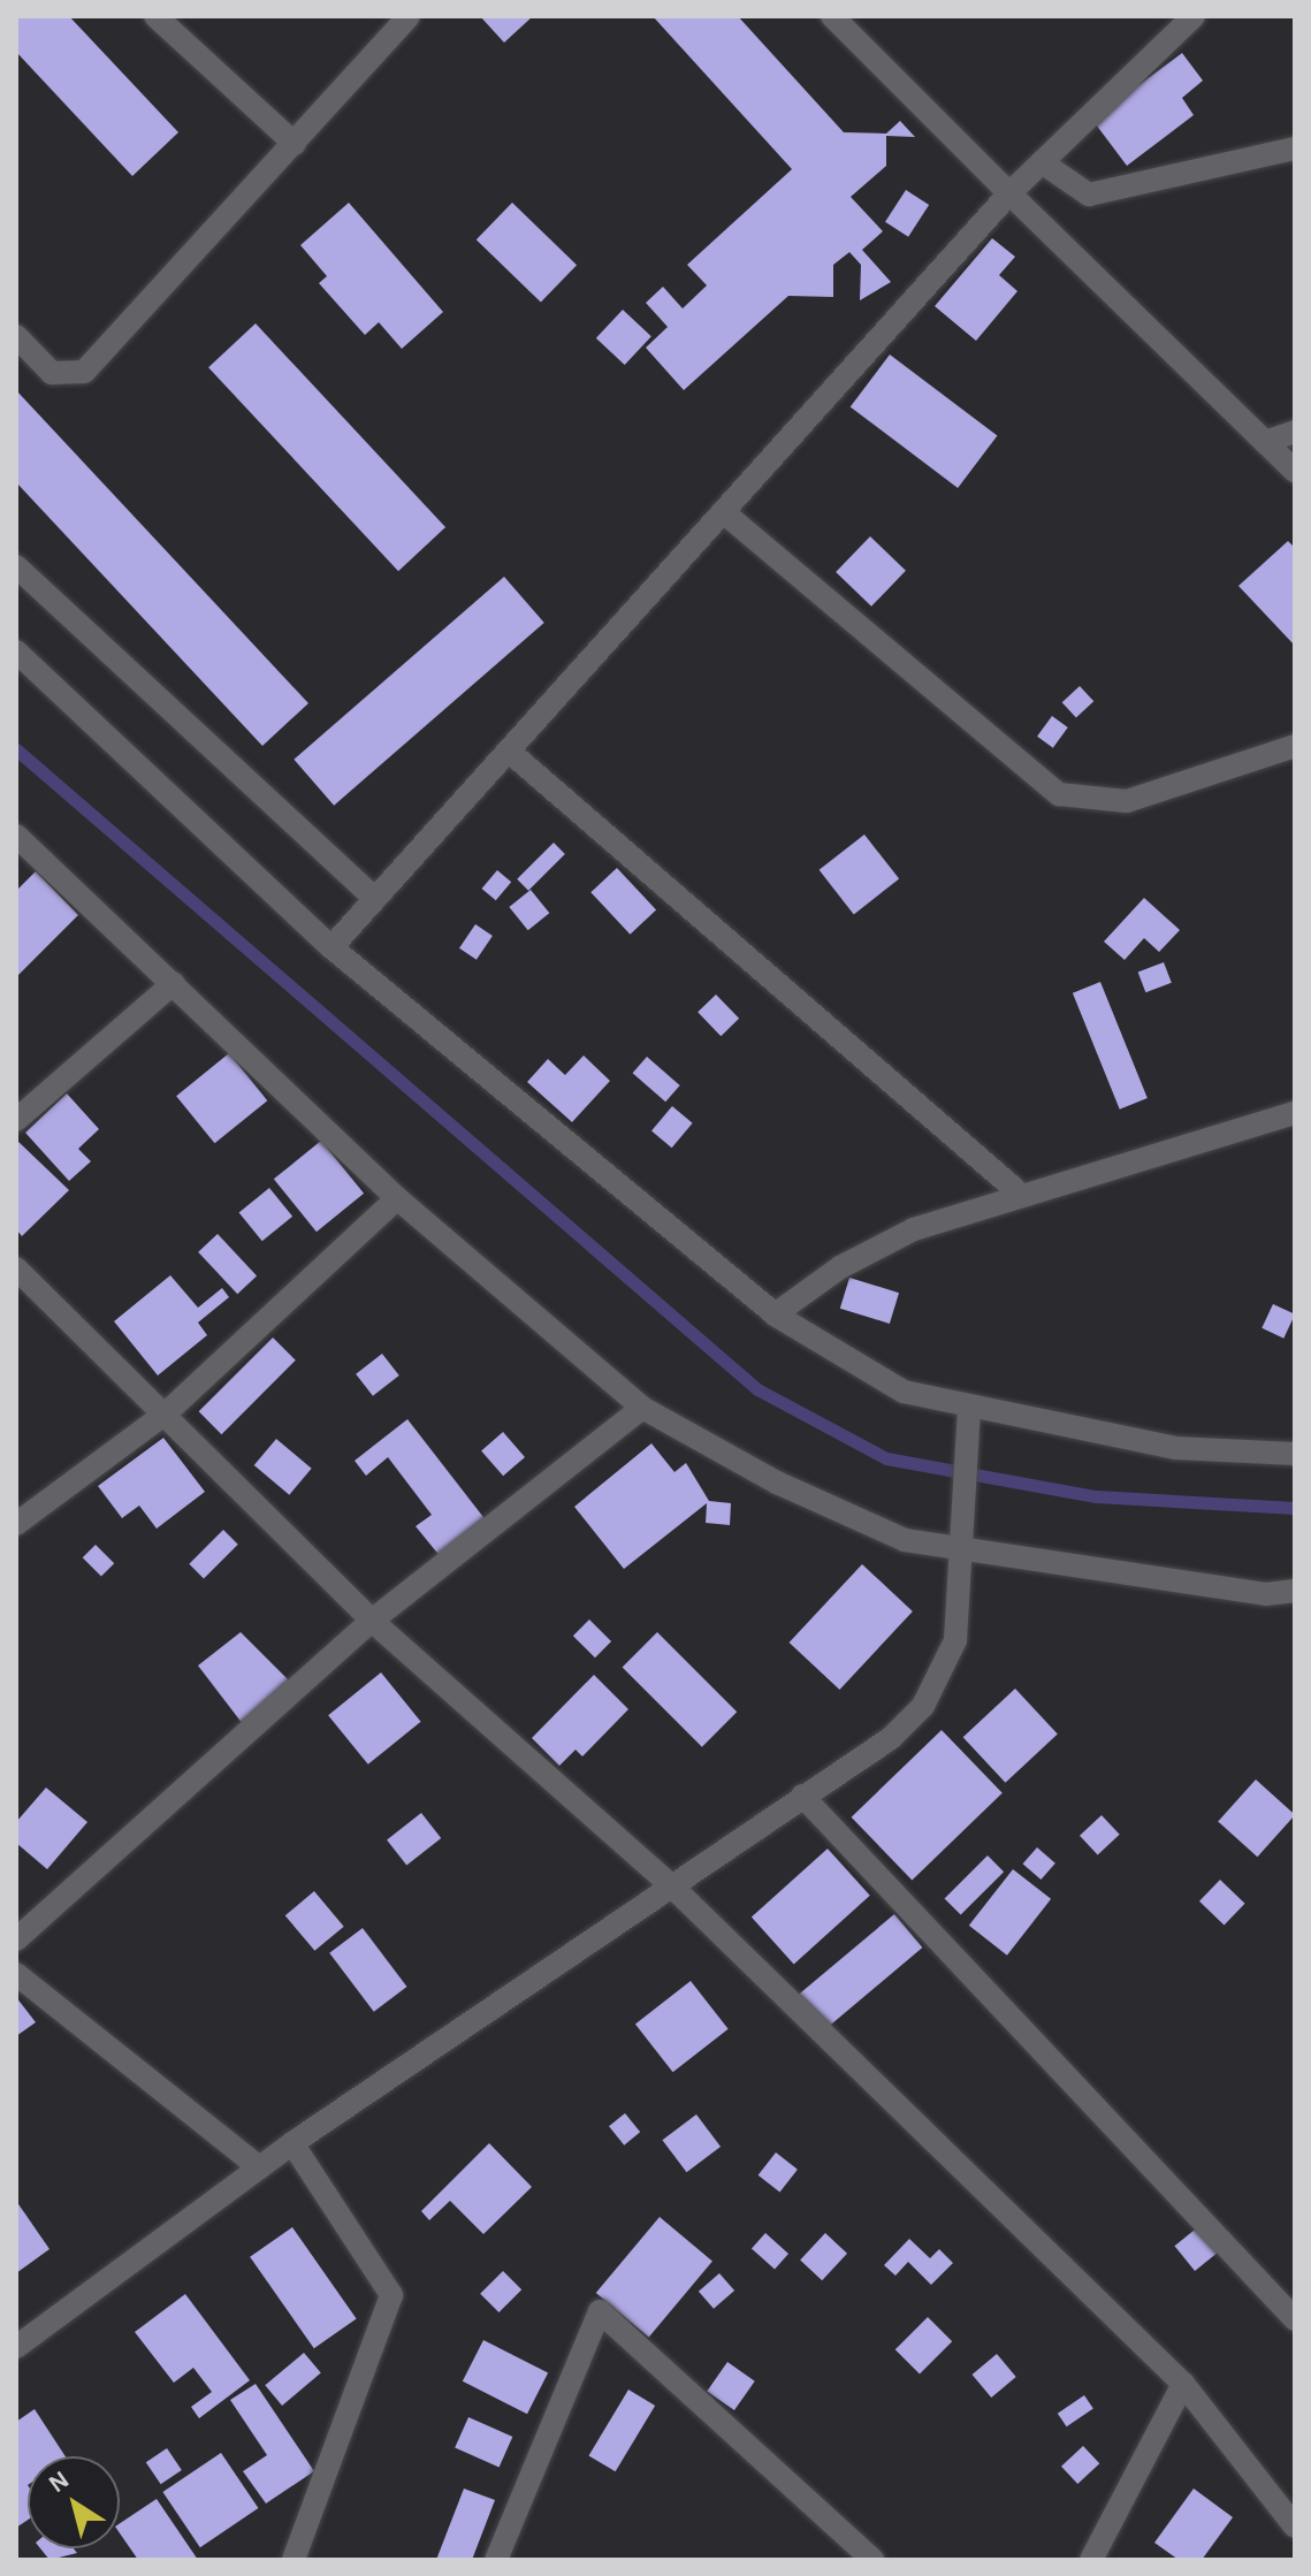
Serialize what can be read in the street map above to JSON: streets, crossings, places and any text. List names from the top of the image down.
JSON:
{
  "north": "top left"
}
